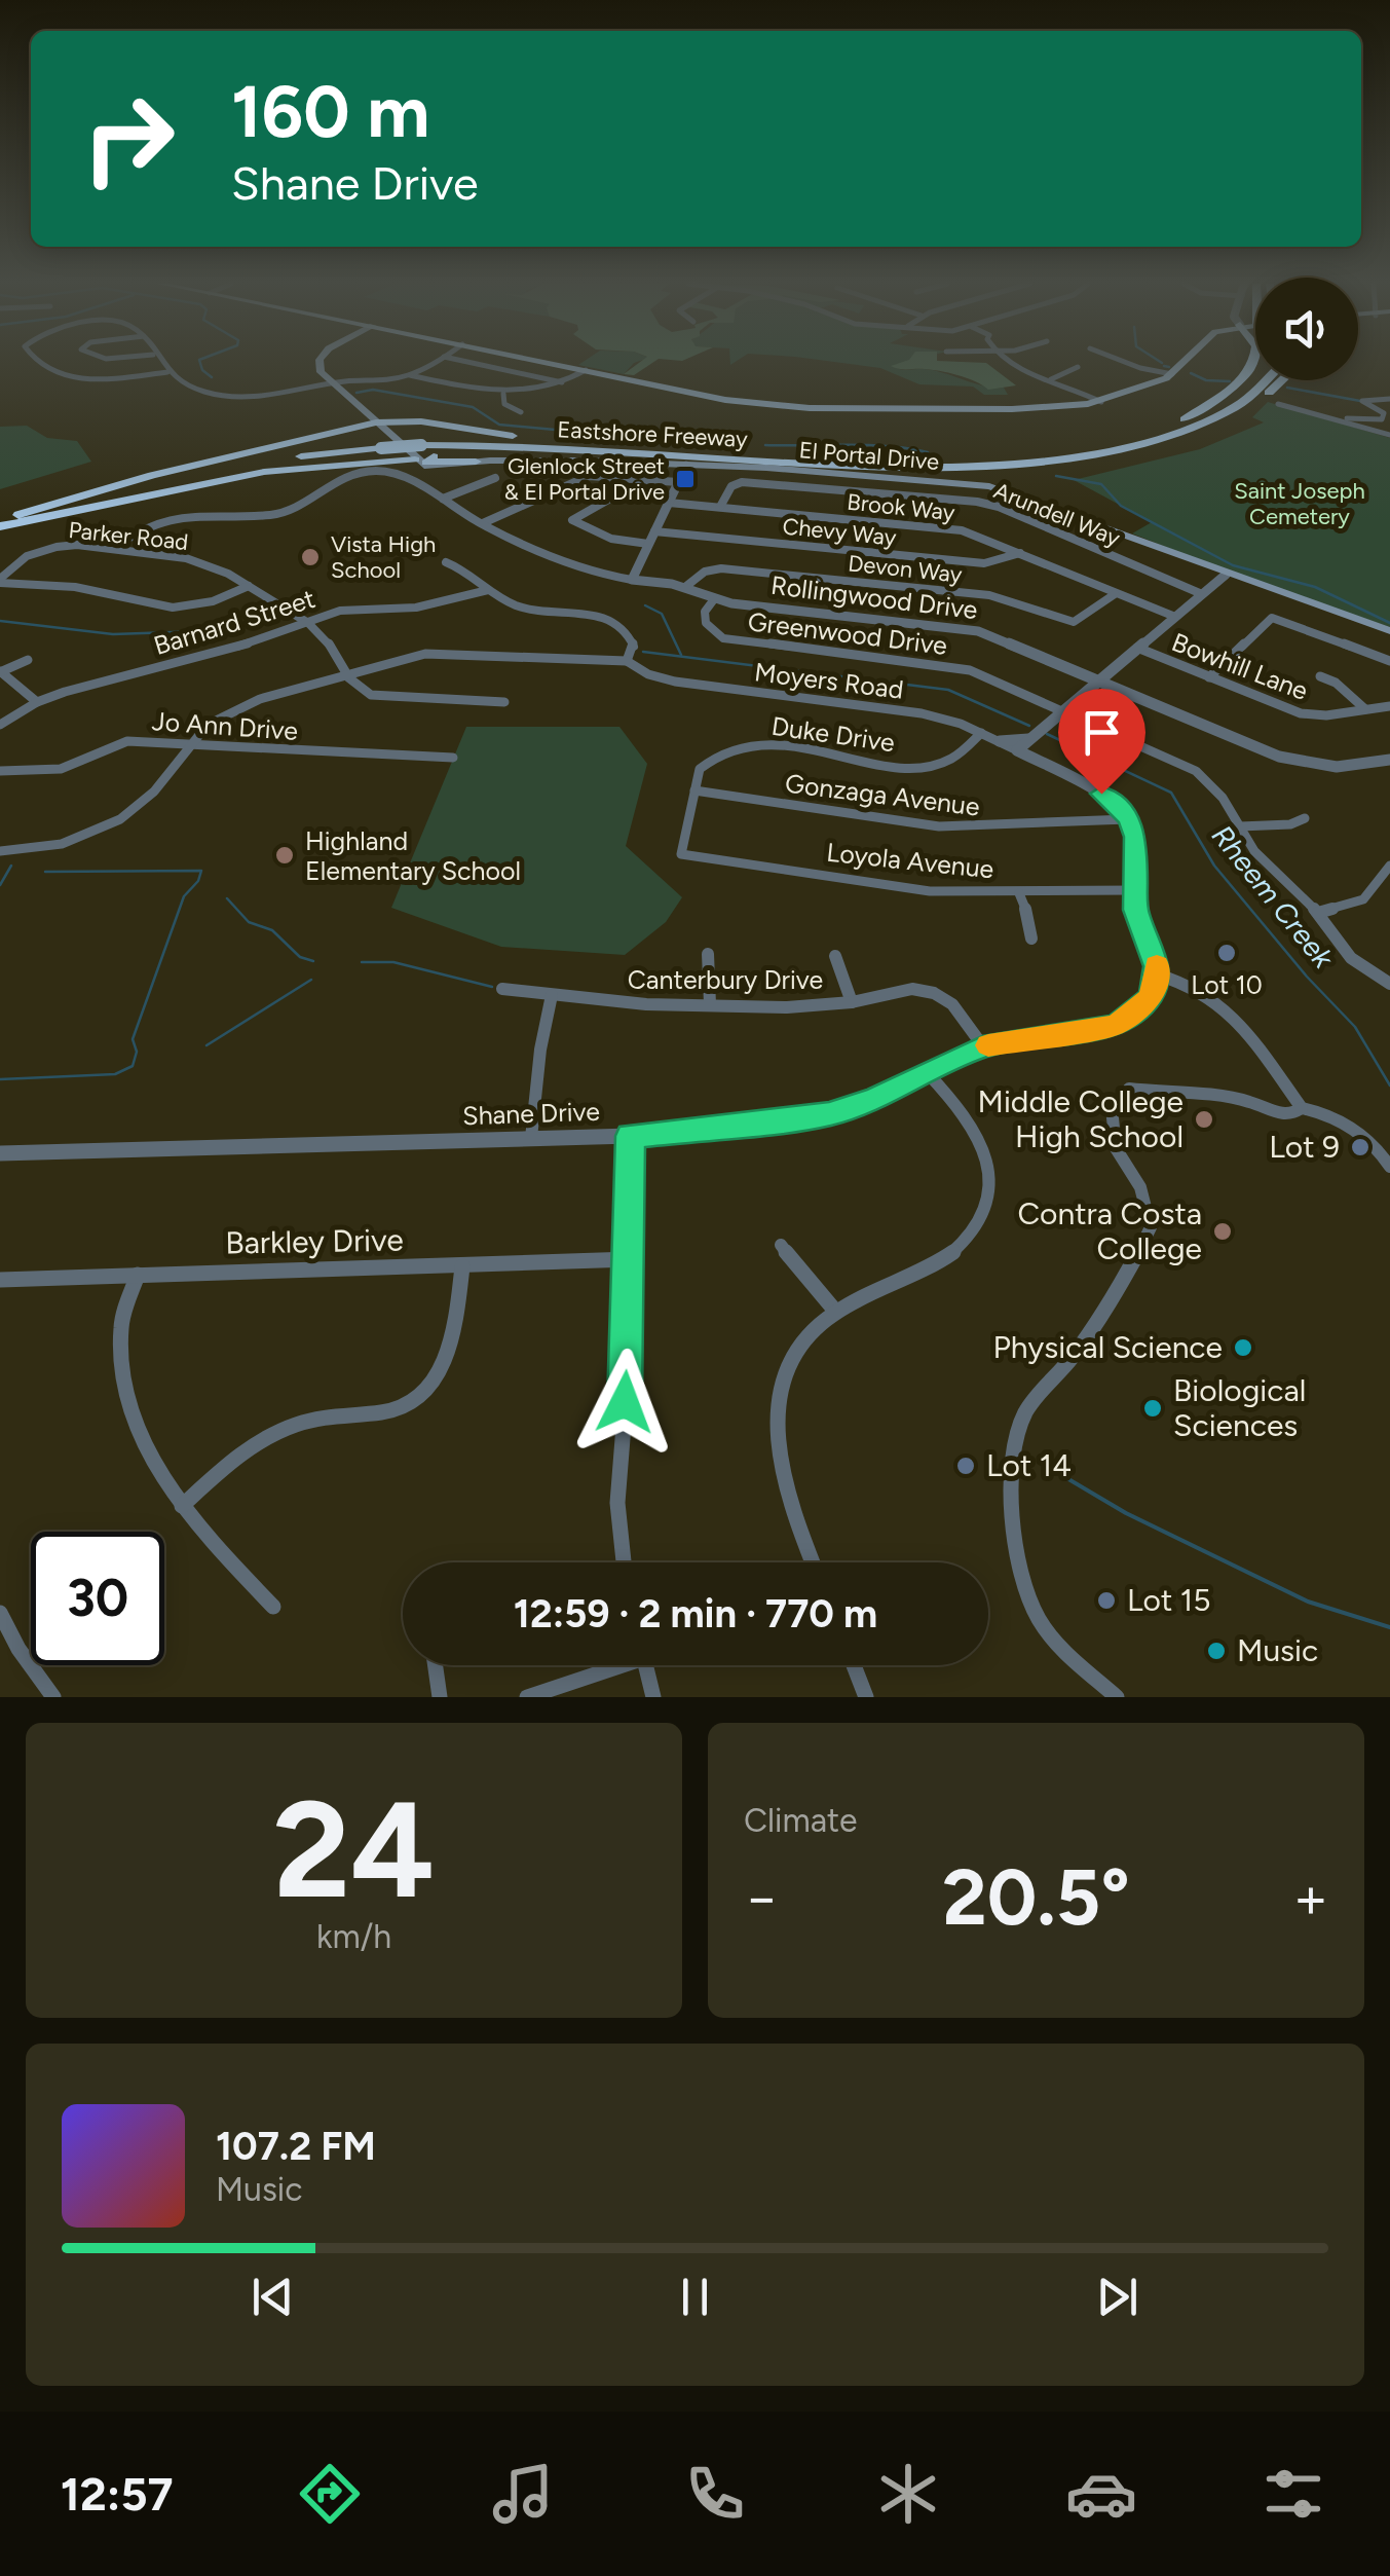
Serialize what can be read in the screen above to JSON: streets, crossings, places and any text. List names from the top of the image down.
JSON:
{
  "streets": {
    "highway": ["Eastshore Freeway"],
    "main road": ["El Portal Drive"],
    "street": [
      "Brook Way",
      "Arundell Way",
      "Chevy Way",
      "Parker Road",
      "Devon Way",
      "Rollingwood Drive",
      "Barnard Street",
      "Greenwood Drive",
      "Bowhill Lane",
      "Moyers Road",
      "Jo Ann Drive",
      "Duke Drive",
      "Gonzaga Avenue",
      "Loyola Avenue",
      "Canterbury Drive",
      "Shane Drive",
      "Barkley Drive"
    ]
  },
  "crossings": [
    ["Brook Way", "Arundell Way"],
    ["Brook Way", "Chevy Way"],
    ["Brook Way", "Devon Way"],
    ["Parker Road", "Rollingwood Drive"],
    ["Parker Road", "Barnard Street"],
    ["Parker Road", "Moyers Road"],
    ["Devon Way", "Rollingwood Drive"],
    ["Rollingwood Drive", "Greenwood Drive"],
    ["Moyers Road", "Jo Ann Drive"],
    ["Moyers Road", "Duke Drive"],
    ["Duke Drive", "Gonzaga Avenue"],
    ["Duke Drive", "Loyola Avenue"],
    ["Canterbury Drive", "Shane Drive"]
  ],
  "water": ["Rheem Creek"],
  "parks": ["Saint Joseph Cemetery"],
  "places": {
    "transit": ["Glenlock Street & El Portal Drive"],
    "other": [
      "Vista High School",
      "Highland Elementary School",
      "Lot 10",
      "Middle College High School",
      "Lot 9",
      "Contra Costa College",
      "Physical Science",
      "Biological Sciences",
      "Lot 14",
      "Lot 15",
      "Music"
    ]
  },
  "page": {
    "turn": ["160 m", "Shane Drive"],
    "limit": "30",
    "trip": "12:59 · 2 min · 770 m",
    "tile": [
      ["24", "km/h"],
      "Climate"
    ],
    "heat": ["−", "20.5°", "+"],
    "song": ["107.2 FM", "Music"],
    "tabs": "12:57"
  }
}
